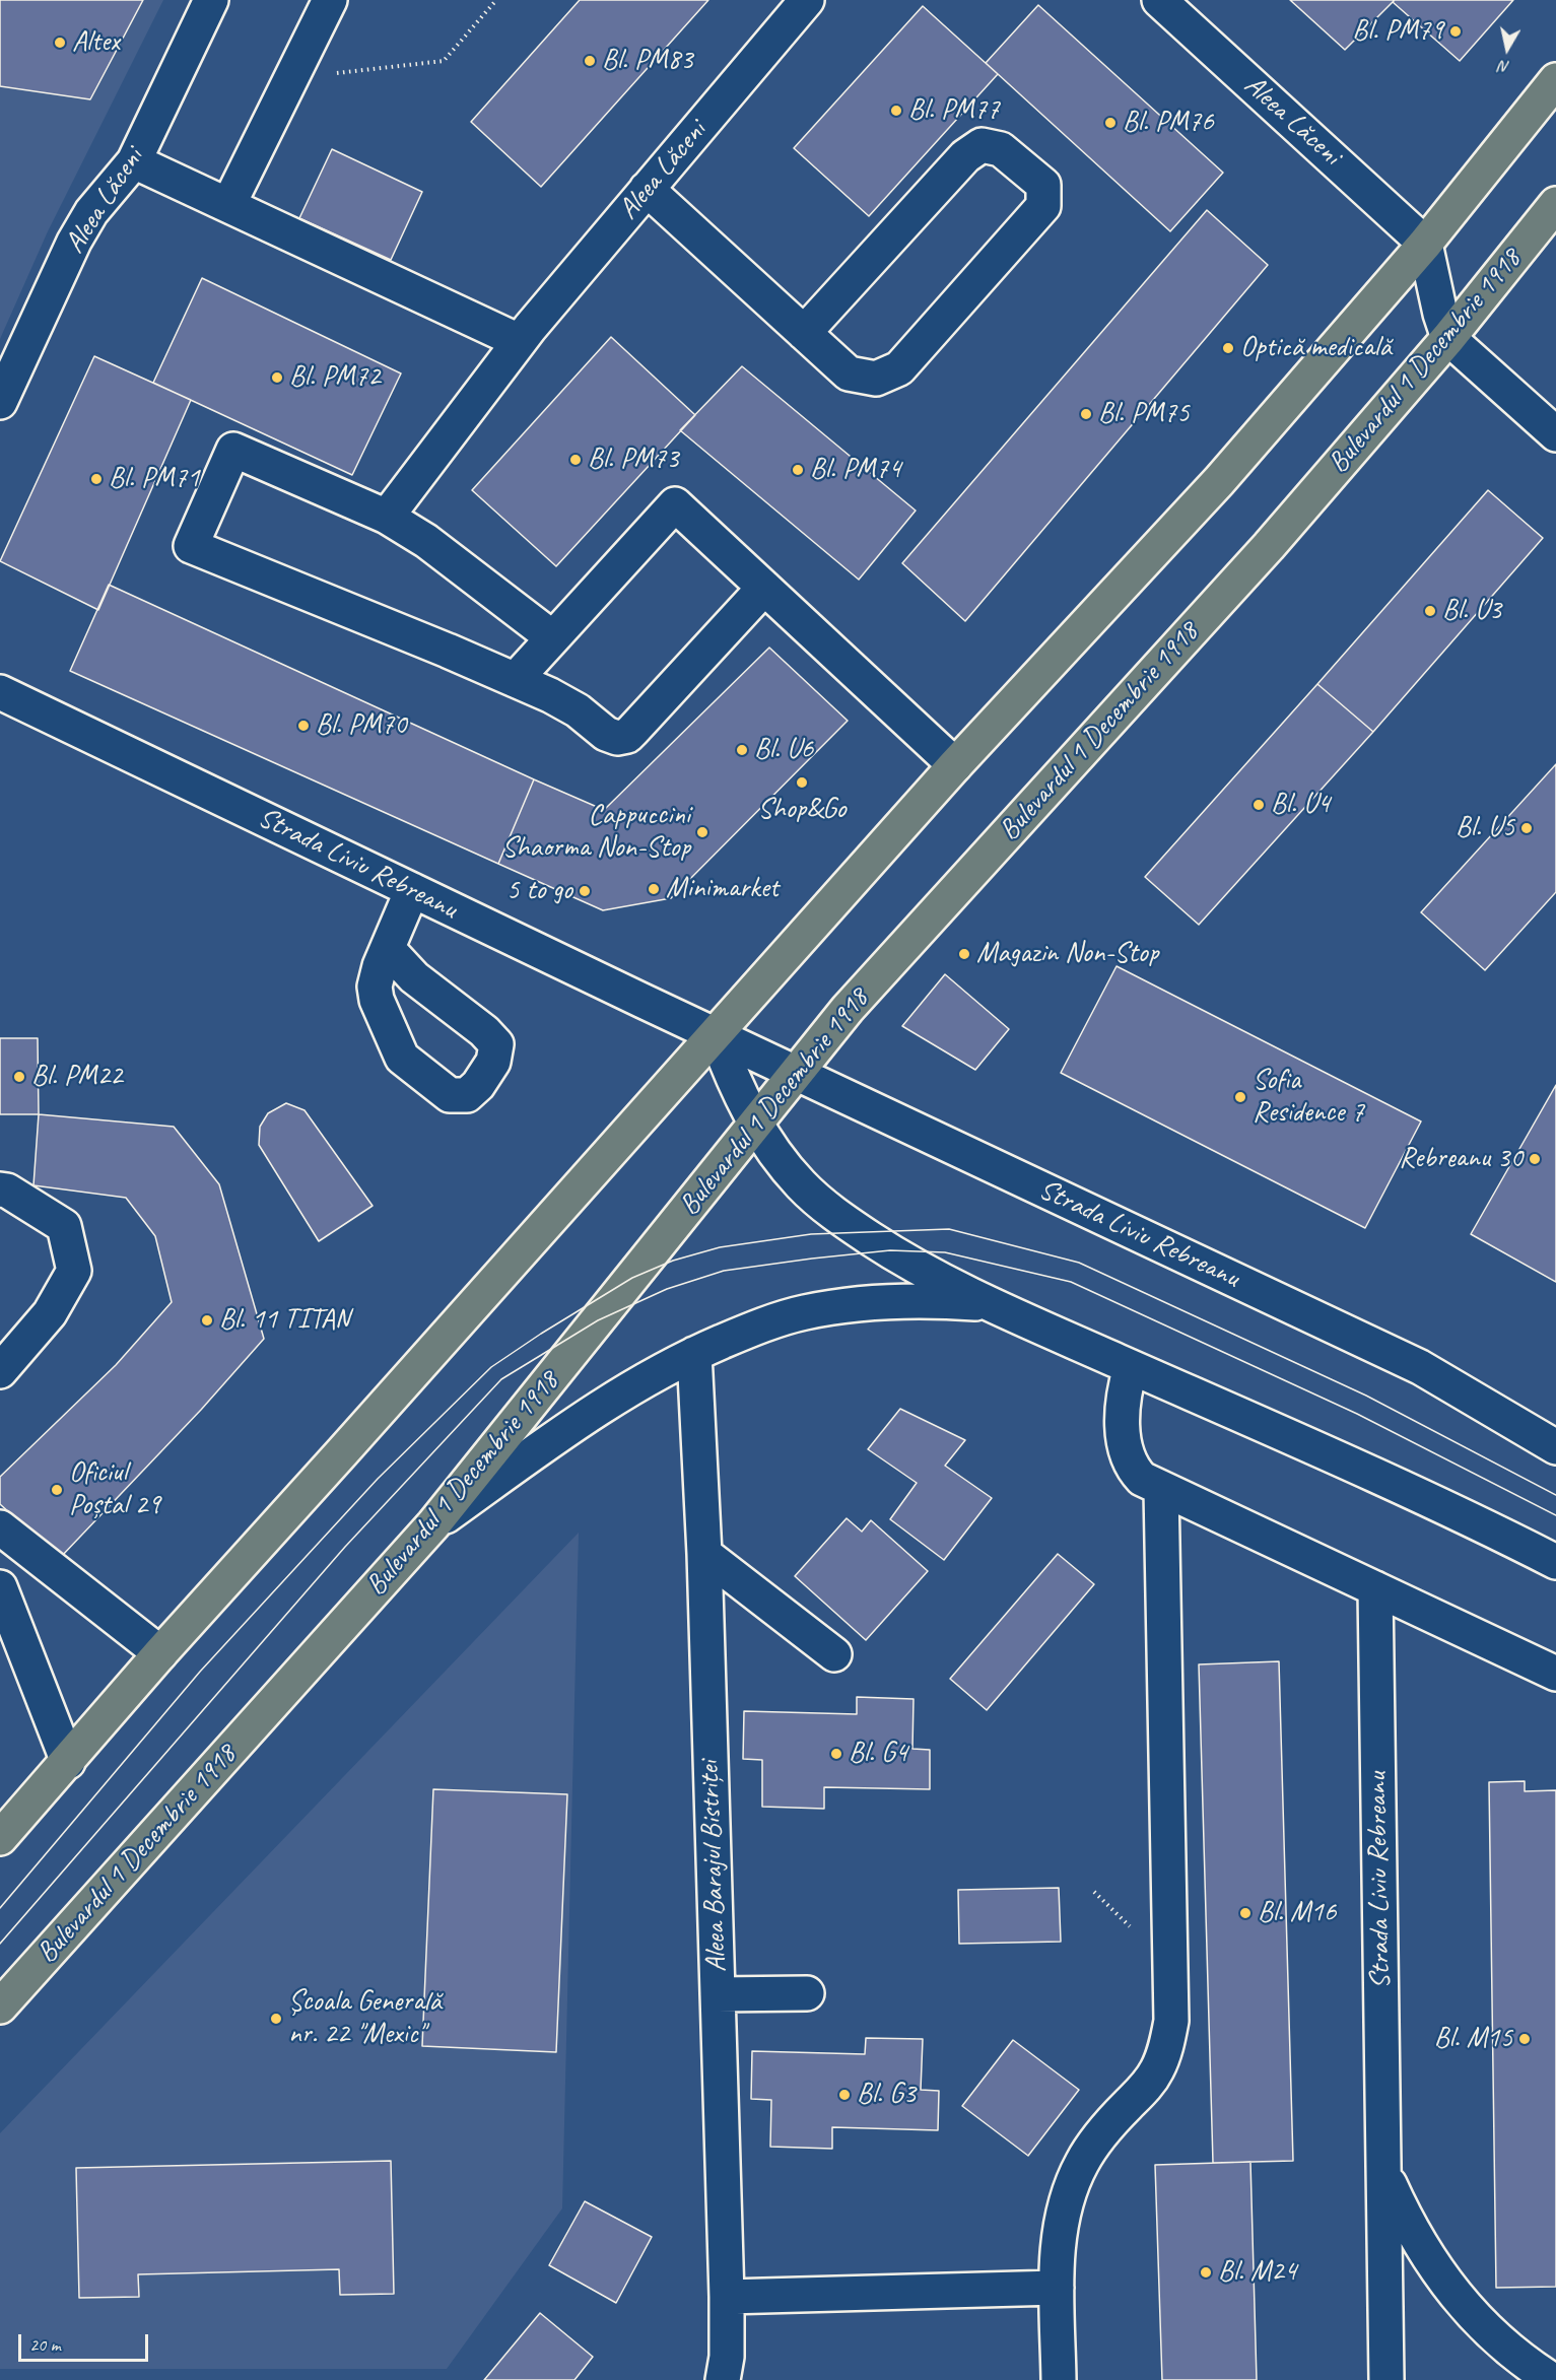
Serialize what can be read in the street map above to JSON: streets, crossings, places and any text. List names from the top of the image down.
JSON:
{
  "streets": {
    "main road": ["Bulevardul 1 Decembrie 1918"],
    "street": ["Aleea Lăceni", "Strada Liviu Rebreanu", "Aleea Barajul Bistriței"]
  },
  "crossings": [
    ["Bulevardul 1 Decembrie 1918", "Strada Liviu Rebreanu"]
  ],
  "places": [
    "Bl. PM79",
    "Altex",
    "Bl. PM83",
    "Bl. PM77",
    "Bl. PM76",
    "Optică medicală",
    "Bl. PM72",
    "Bl. PM75",
    "Bl. PM73",
    "Bl. PM74",
    "Bl. PM71",
    "Bl. U3",
    "Bl. PM70",
    "Bl. U6",
    "Shop&Go",
    "Bl. U4",
    "Bl. U5",
    "Cappuccini Shaorma Non-Stop",
    "Minimarket",
    "5 to go",
    "Magazin Non-Stop",
    "Bl. PM22",
    "Sofia Residence 7",
    "Rebreanu 30",
    "Bl. 11 TITAN",
    "Oficiul Poștal 29",
    "Bl. G4",
    "Bl. M16",
    "Școala Generală nr. 22 \"Mexic\"",
    "Bl. M15",
    "Bl. G3",
    "Bl. M24"
  ],
  "scale_bar": "20 m",
  "north": "bottom"
}
